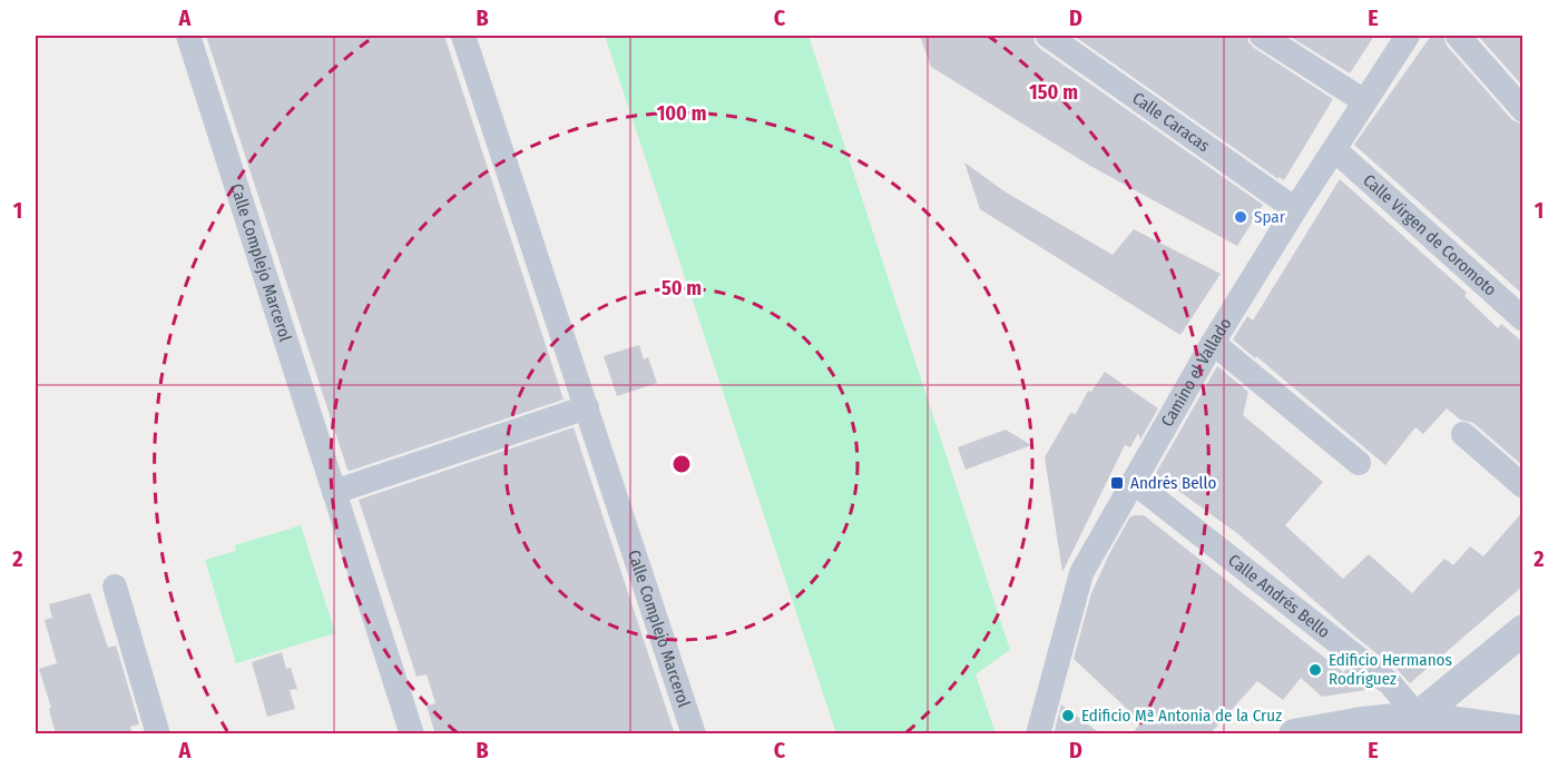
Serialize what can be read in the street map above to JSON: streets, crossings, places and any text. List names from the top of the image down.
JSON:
{
  "streets": {
    "street": [
      "Calle Caracas",
      "Calle Virgen de Coromoto",
      "Calle Complejo Marcerol",
      "Camino el Vallado",
      "Calle Andrés Bello"
    ]
  },
  "crossings": [
    ["Calle Caracas", "Camino el Vallado"],
    ["Calle Virgen de Coromoto", "Camino el Vallado"],
    ["Camino el Vallado", "Calle Andrés Bello"]
  ],
  "places": {
    "other": ["Spar", "Edificio Hermanos Rodríguez", "Edificio Mª Antonia de la Cruz"],
    "transit": ["Andrés Bello"]
  },
  "grid": {
    "columns": [
      "A",
      "B",
      "C",
      "D",
      "E"
    ],
    "rows": ["1", "2"]
  },
  "rings": ["150 m", "100 m", "50 m"]
}
